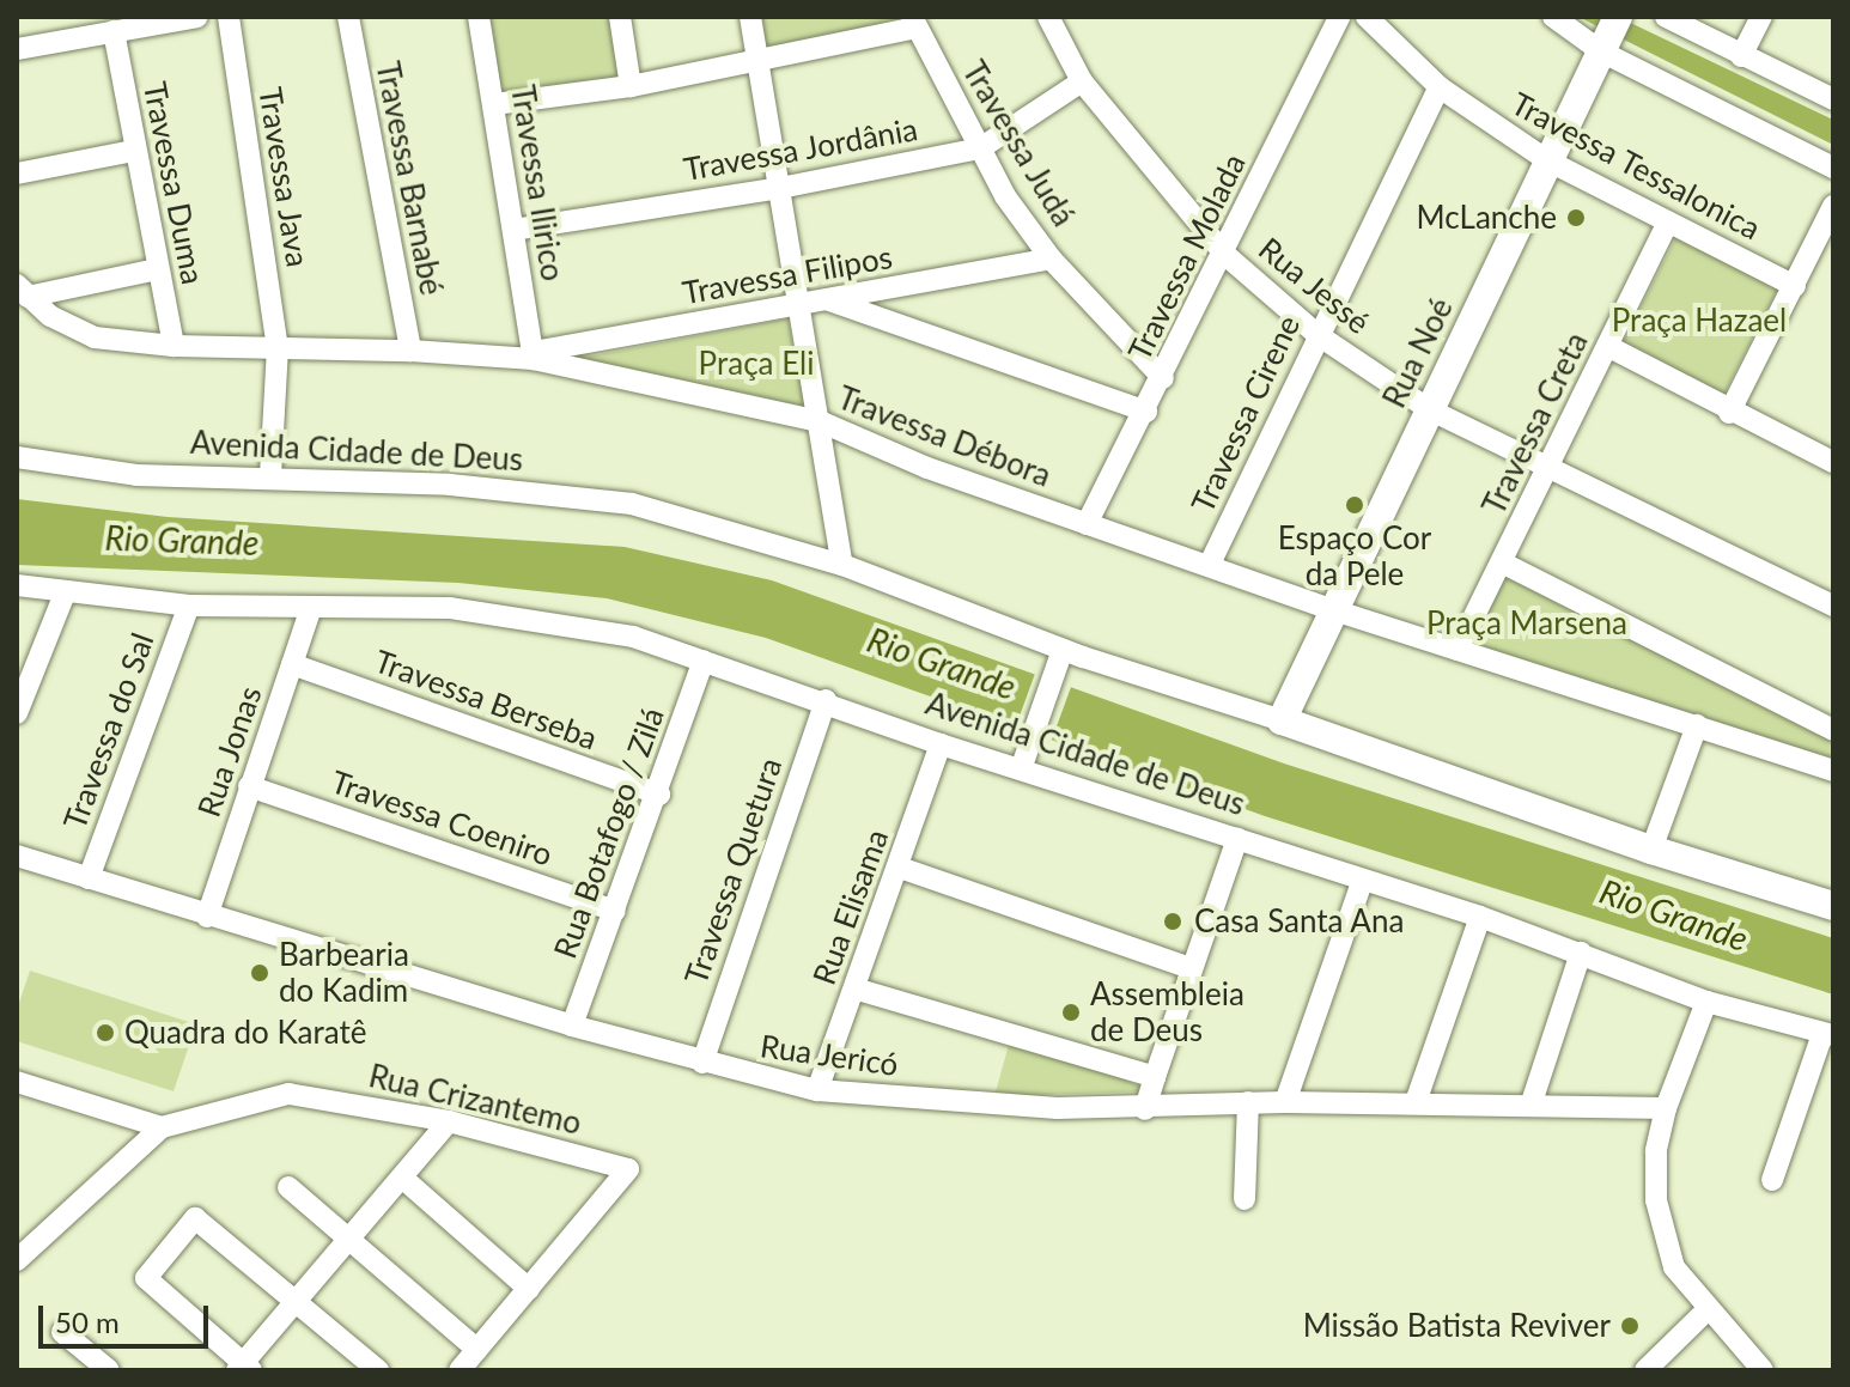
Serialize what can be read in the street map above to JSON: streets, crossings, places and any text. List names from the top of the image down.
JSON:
{
  "streets": {
    "street": [
      "Travessa Judá",
      "Travessa Jordânia",
      "Travessa Tessalonica",
      "Travessa Java",
      "Travessa Barnabé",
      "Travessa Duma",
      "Travessa Ilirico",
      "Travessa Molada",
      "Travessa Filipos",
      "Rua Jessé",
      "Rua Noé",
      "Travessa Cirene",
      "Travessa Creta",
      "Travessa Débora",
      "Avenida Cidade de Deus",
      "Travessa Berseba",
      "Travessa do Sal",
      "Rua Jonas",
      "Travessa Coeniro",
      "Rua Botafogo / Zilá",
      "Travessa Quetura",
      "Rua Elisama",
      "Rua Jericó",
      "Rua Crizantemo"
    ]
  },
  "crossings": [
    ["Travessa Judá", "Travessa Jordânia"],
    ["Travessa Judá", "Travessa Molada"],
    ["Travessa Judá", "Travessa Filipos"],
    ["Travessa Jordânia", "Travessa Ilirico"],
    ["Travessa Jordânia", "Rua Jessé"],
    ["Travessa Tessalonica", "Rua Noé"],
    ["Travessa Tessalonica", "Travessa Cirene"],
    ["Travessa Tessalonica", "Travessa Creta"],
    ["Travessa Java", "Travessa Débora"],
    ["Travessa Java", "Avenida Cidade de Deus"],
    ["Travessa Barnabé", "Travessa Débora"],
    ["Travessa Duma", "Travessa Débora"],
    ["Travessa Ilirico", "Travessa Filipos"],
    ["Travessa Ilirico", "Travessa Débora"],
    ["Travessa Molada", "Rua Jessé"],
    ["Travessa Molada", "Travessa Débora"],
    ["Travessa Filipos", "Travessa Débora"],
    ["Rua Jessé", "Rua Noé"],
    ["Rua Jessé", "Travessa Cirene"],
    ["Rua Jessé", "Travessa Creta"],
    ["Rua Noé", "Travessa Débora"],
    ["Rua Noé", "Avenida Cidade de Deus"],
    ["Travessa Cirene", "Travessa Débora"],
    ["Travessa Creta", "Travessa Débora"],
    ["Avenida Cidade de Deus", "Travessa do Sal"],
    ["Avenida Cidade de Deus", "Rua Jonas"],
    ["Avenida Cidade de Deus", "Rua Botafogo / Zilá"],
    ["Avenida Cidade de Deus", "Travessa Quetura"],
    ["Avenida Cidade de Deus", "Rua Elisama"],
    ["Travessa Berseba", "Rua Jonas"],
    ["Travessa Berseba", "Rua Botafogo / Zilá"],
    ["Travessa do Sal", "Rua Jericó"],
    ["Rua Jonas", "Travessa Coeniro"],
    ["Rua Jonas", "Rua Jericó"],
    ["Travessa Coeniro", "Rua Botafogo / Zilá"],
    ["Rua Botafogo / Zilá", "Rua Jericó"],
    ["Travessa Quetura", "Rua Jericó"],
    ["Rua Elisama", "Rua Jericó"]
  ],
  "water": ["Rio Grande"],
  "parks": ["Praça Hazael", "Praça Eli", "Praça Marsena"],
  "places": [
    "McLanche",
    "Espaço Cor da Pele",
    "Casa Santa Ana",
    "Barbearia do Kadim",
    "Assembleia de Deus",
    "Quadra do Karatê",
    "Missão Batista Reviver"
  ],
  "scale_bar": "50 m"
}
